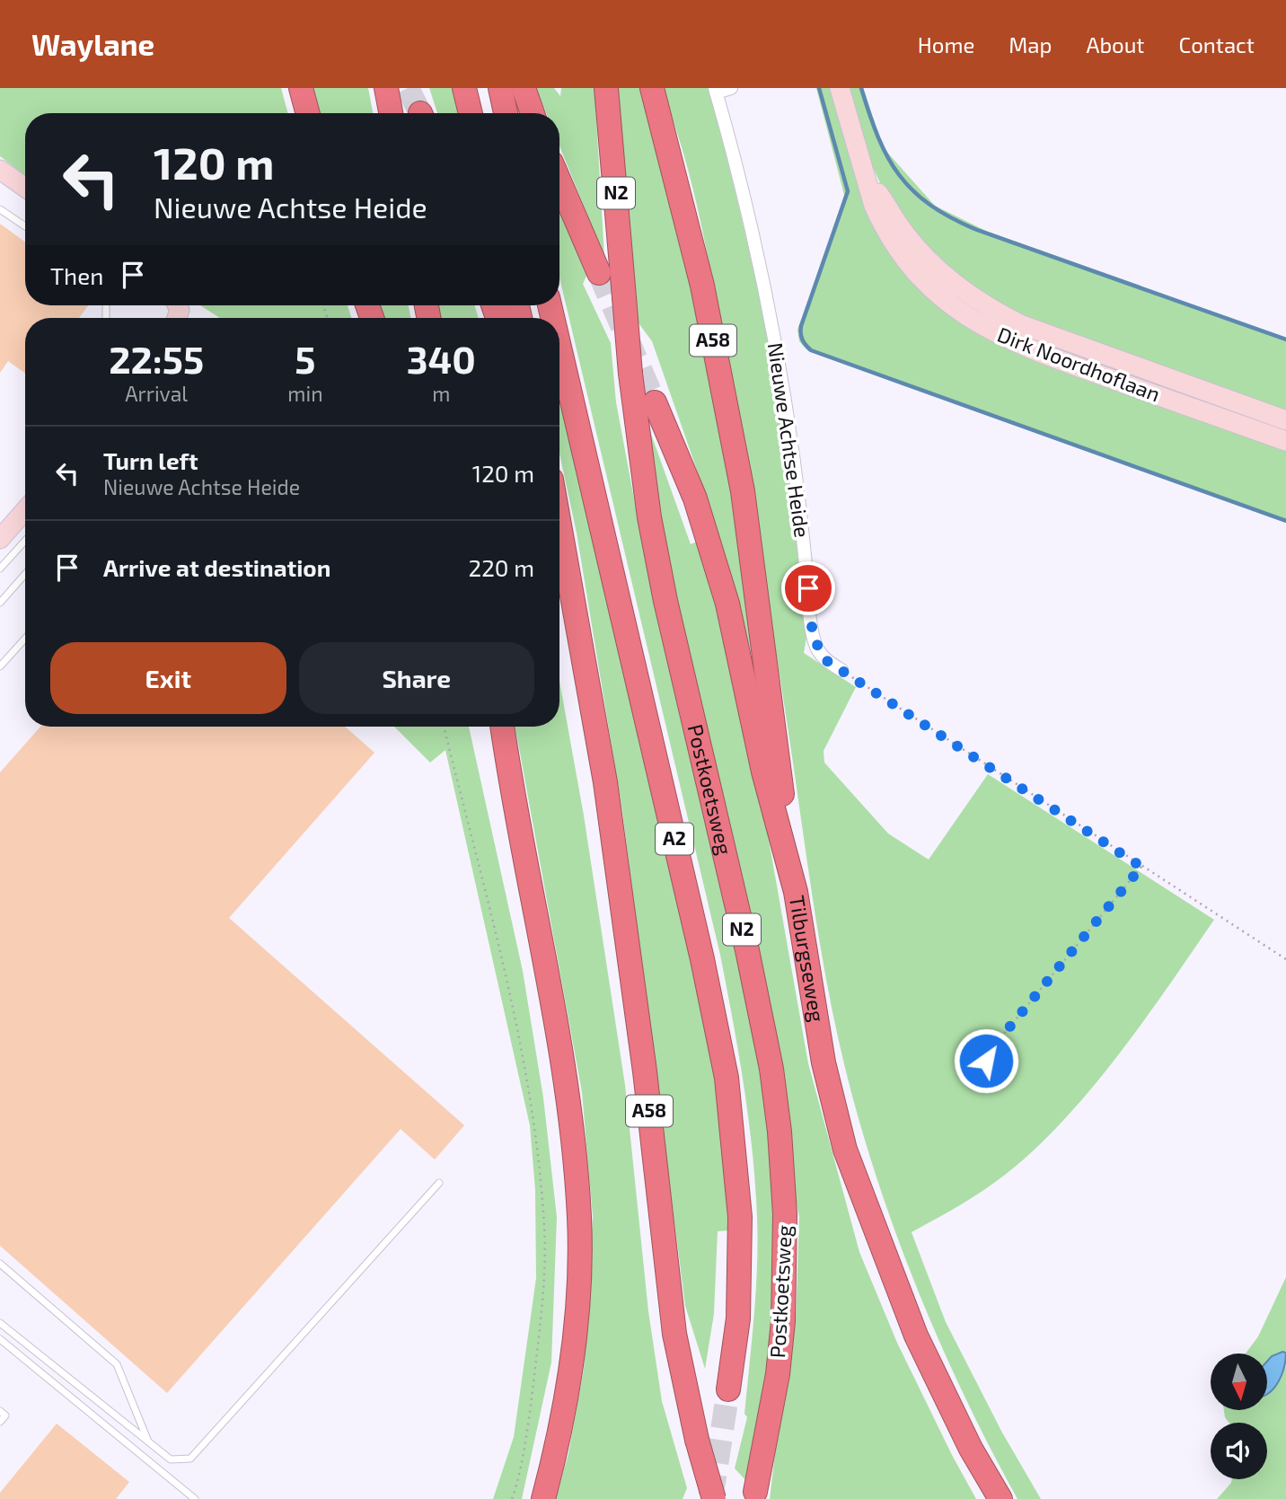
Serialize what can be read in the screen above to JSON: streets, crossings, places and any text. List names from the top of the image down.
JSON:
{
  "streets": {
    "highway": [
      "N2",
      "A58",
      "Postkoetsweg",
      "A2",
      "Tilburgseweg"
    ],
    "street": ["Dirk Noordhoflaan", "Nieuwe Achtse Heide"]
  },
  "crossings": [
    ["A58", "Tilburgseweg"]
  ],
  "north": "bottom",
  "page": {
    "header": "Waylane",
    "nav": [
      "Home",
      "Map",
      "About",
      "Contact"
    ],
    "turn": ["120 m", "Nieuwe Achtse Heide"],
    "then": "Then",
    "eta": [
      "22:55",
      "Arrival",
      "5",
      "min",
      "340",
      "m"
    ],
    "list": [
      {
        "name": "Turn left",
        "note": "Nieuwe Achtse Heide",
        "value": "120 m"
      },
      {
        "name": "Arrive at destination",
        "value": "220 m"
      }
    ],
    "buttons": ["Exit", "Share"]
  }
}
